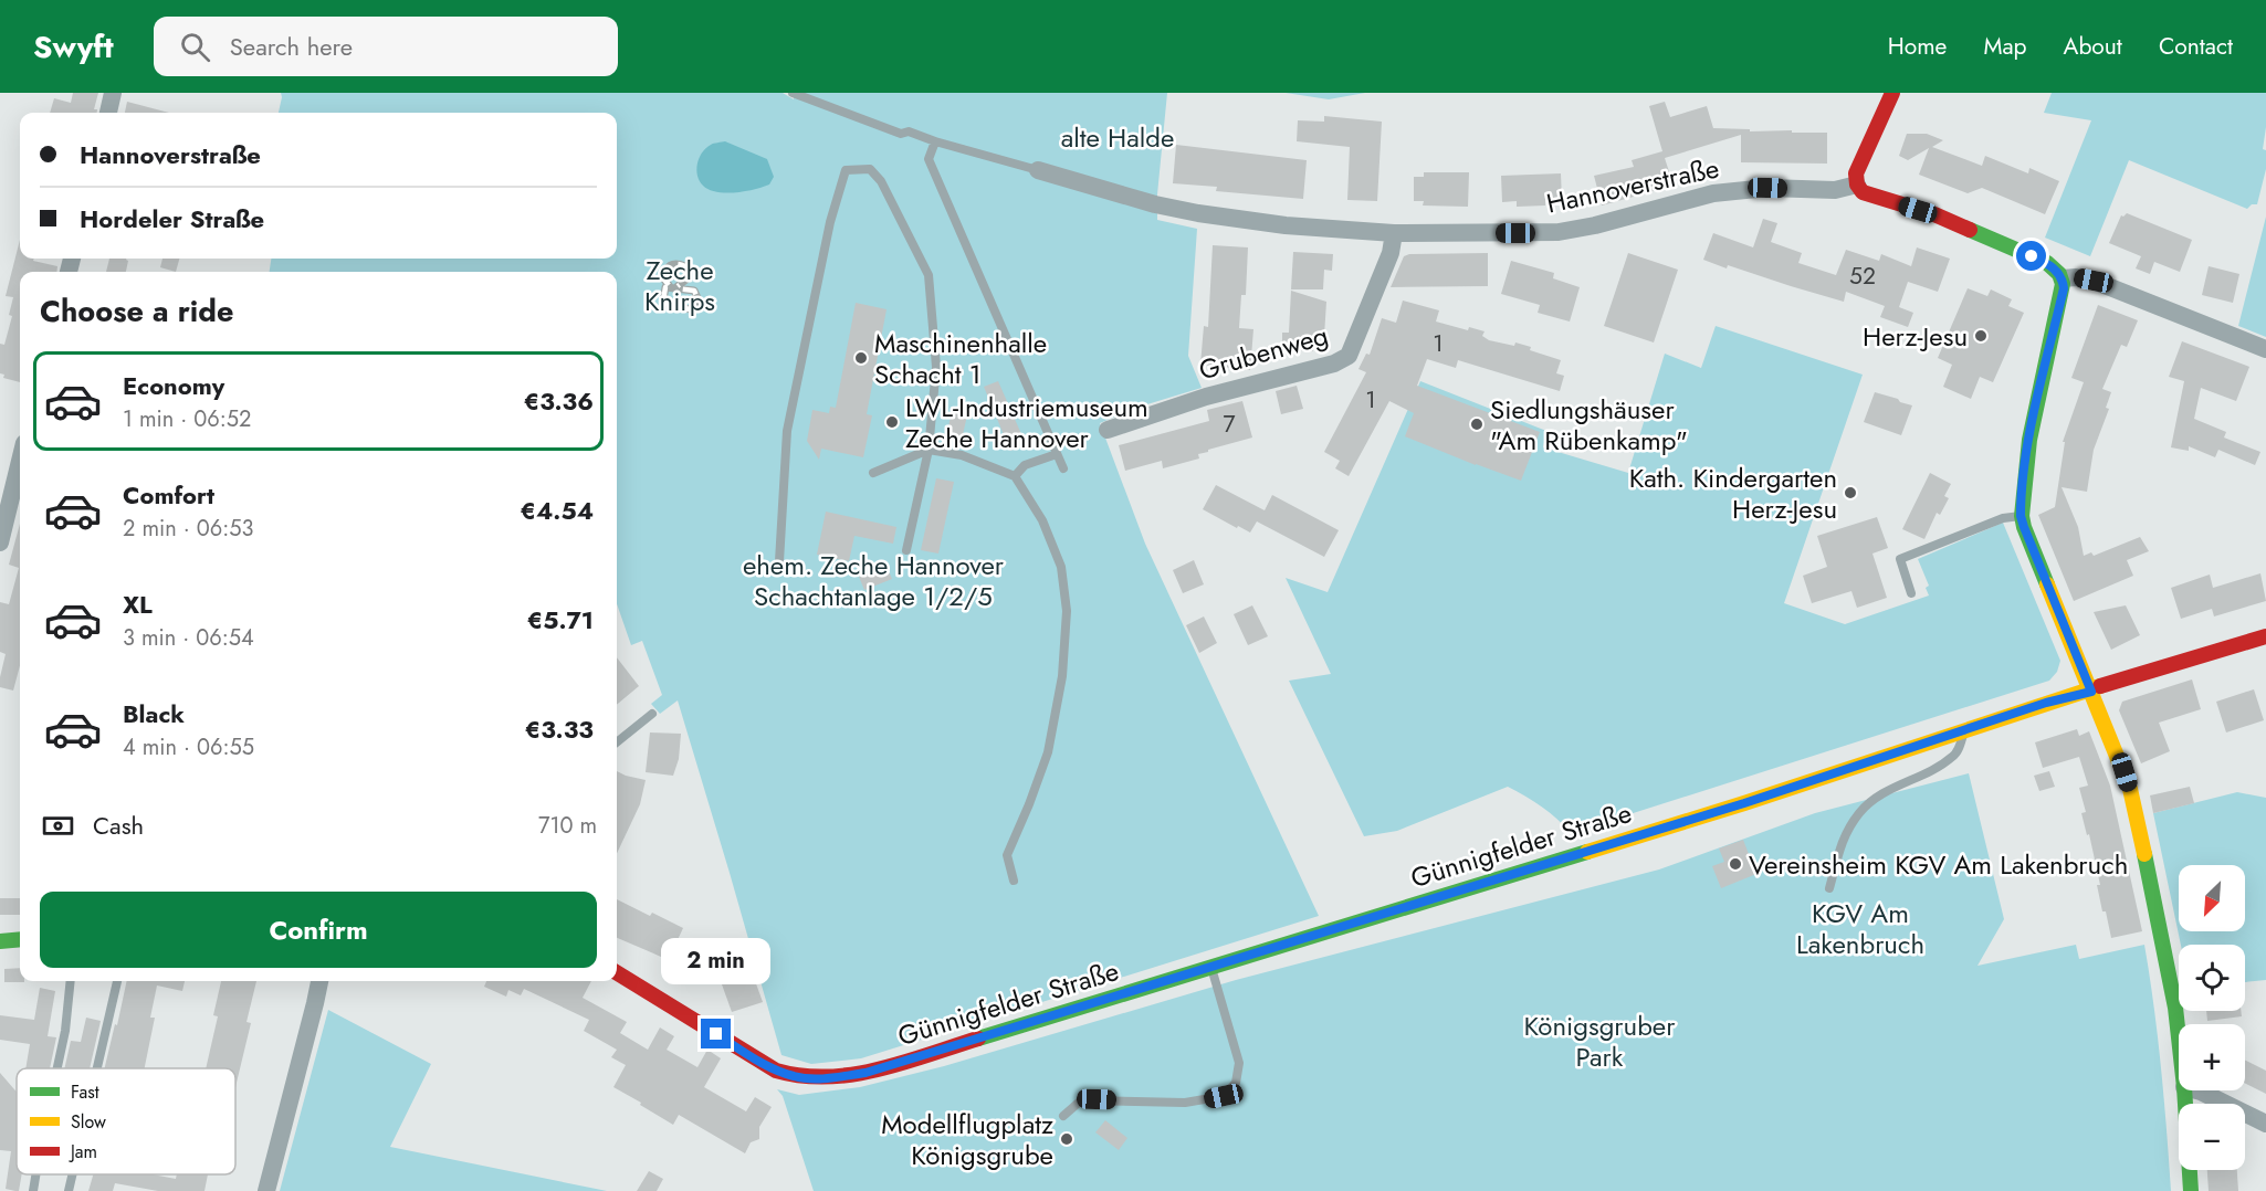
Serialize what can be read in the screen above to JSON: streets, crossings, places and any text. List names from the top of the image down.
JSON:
{
  "streets": {
    "street": ["Hannoverstraße", "Grubenweg", "Günnigfelder Straße"]
  },
  "crossings": [
    ["Hannoverstraße", "Grubenweg"]
  ],
  "parks": [
    "alte Halde",
    "Zeche Knirps",
    "ehem. Zeche Hannover Schachtanlage 1/2/5",
    "KGV Am Lakenbruch",
    "Königsgruber Park"
  ],
  "places": [
    "Herz-Jesu",
    "Maschinenhalle Schacht 1",
    "LWL-Industriemuseum Zeche Hannover",
    "Siedlungshäuser \"Am Rübenkamp\"",
    "Kath. Kindergarten Herz-Jesu",
    "Vereinsheim KGV Am Lakenbruch",
    "Modellflugplatz Königsgrube"
  ],
  "house_numbers": [
    "52",
    "1",
    "1",
    "7"
  ],
  "legend": ["Fast", "Slow", "Jam"],
  "north": "bottom left",
  "page": {
    "header": "Swyft",
    "search": "Search here",
    "nav": [
      "Home",
      "Map",
      "About",
      "Contact"
    ],
    "banner": ["Hannoverstraße", "Hordeler Straße"],
    "heading": "Choose a ride",
    "list": [
      {
        "name": "Economy",
        "note": "1 min · 06:52",
        "value": "€3.36"
      },
      {
        "name": "Comfort",
        "note": "2 min · 06:53",
        "value": "€4.54"
      },
      {
        "name": "XL",
        "note": "3 min · 06:54",
        "value": "€5.71"
      },
      {
        "name": "Black",
        "note": "4 min · 06:55",
        "value": "€3.33"
      }
    ],
    "pay": ["Cash", "710 m"],
    "map_buttons": ["+", "−"],
    "buttons": "Confirm",
    "bubble": "2 min"
  }
}
